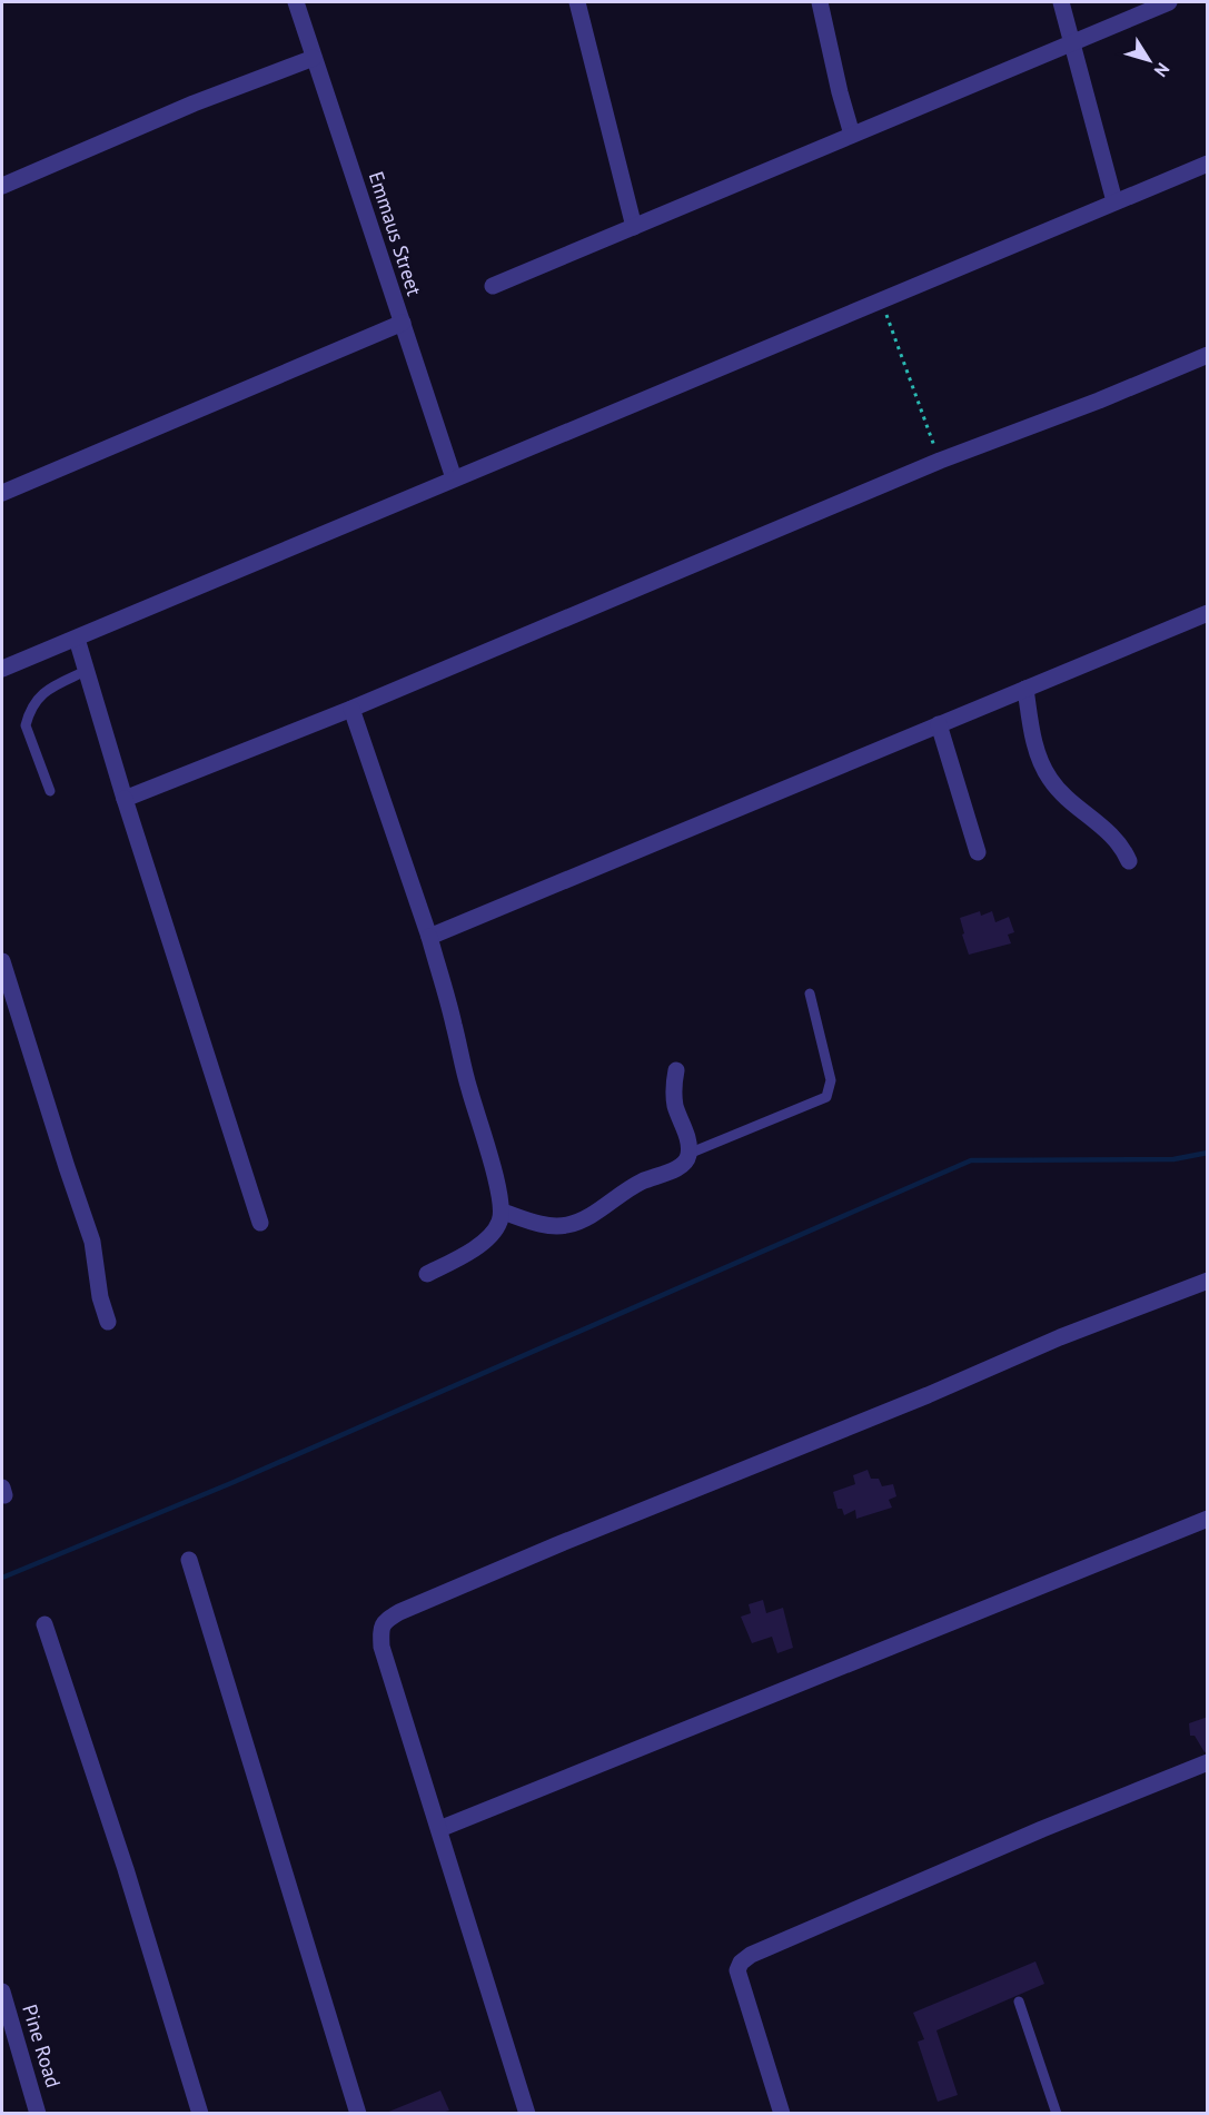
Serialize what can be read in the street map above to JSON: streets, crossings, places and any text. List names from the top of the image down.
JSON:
{
  "streets": {
    "street": ["Emmaus Street", "Pine Road"]
  },
  "north": "bottom right"
}
